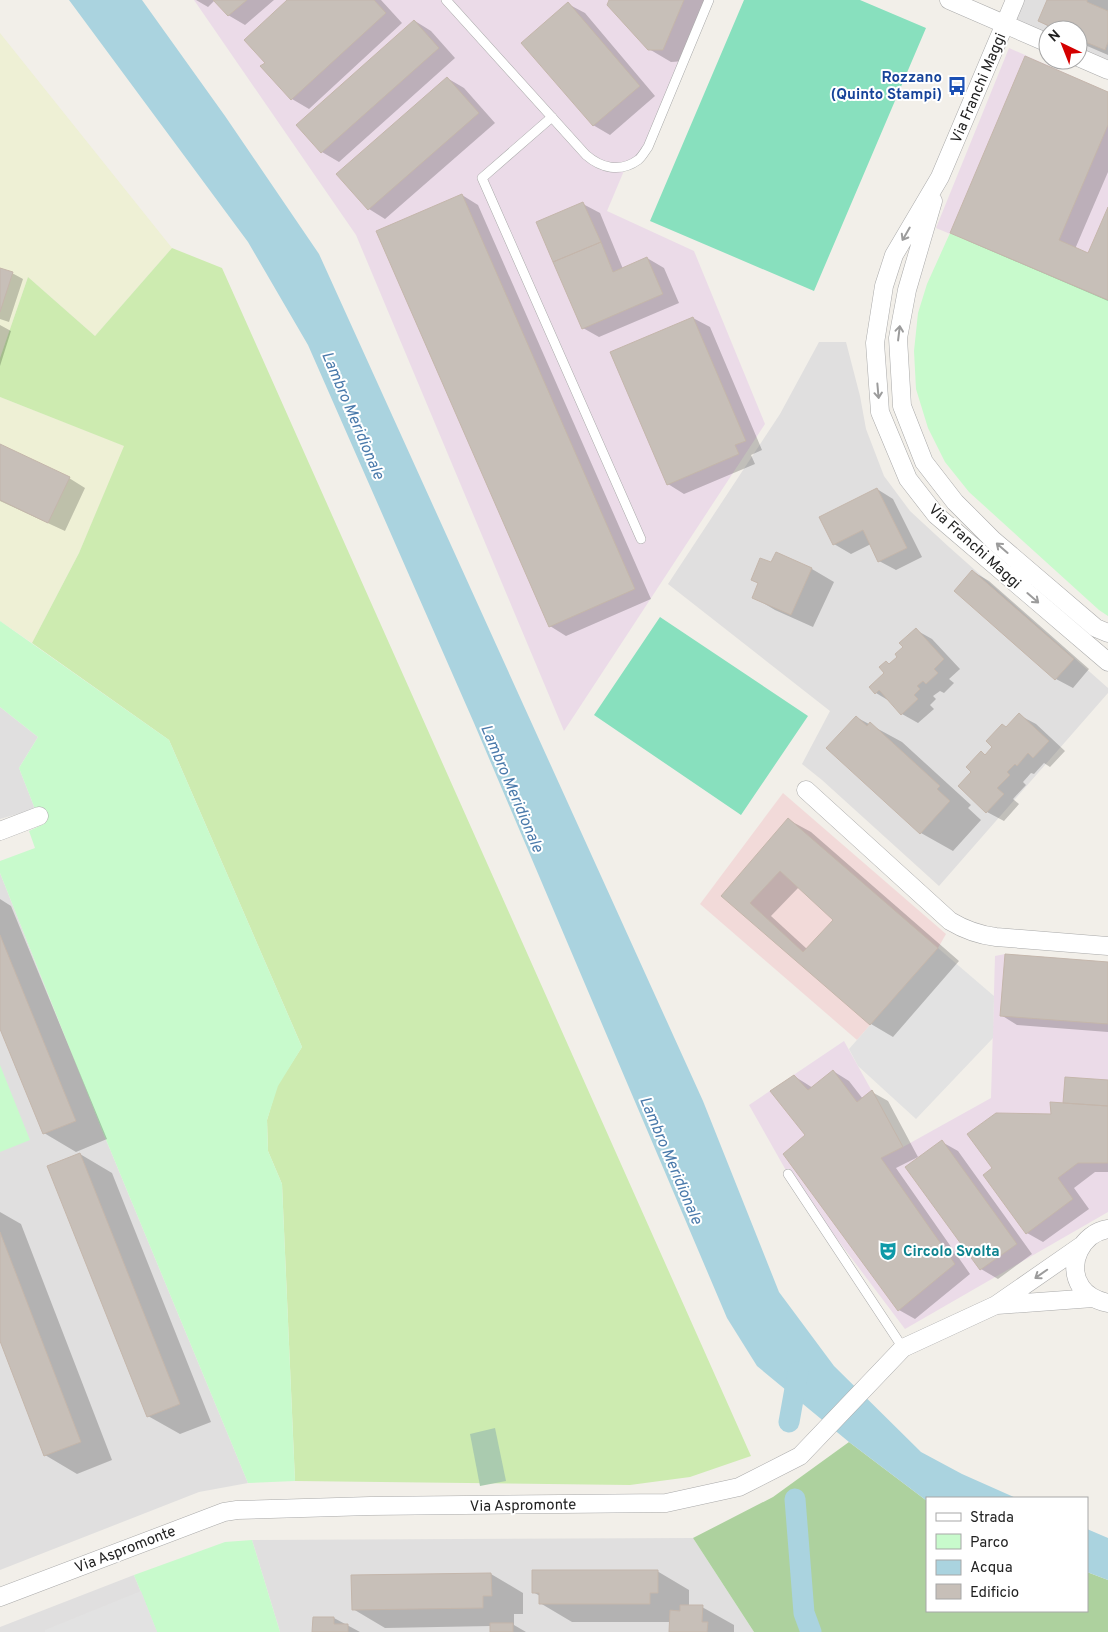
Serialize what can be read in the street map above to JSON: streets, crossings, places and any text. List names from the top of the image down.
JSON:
{
  "streets": {
    "street": ["Via Franchi Maggi", "Via Aspromonte"]
  },
  "water": ["Lambro Meridionale"],
  "places": {
    "bus stop": ["Rozzano (Quinto Stampi)"],
    "theatre": ["Circolo Svolta"]
  },
  "legend": [
    "Strada",
    "Parco",
    "Acqua",
    "Edificio"
  ],
  "north": "top left"
}
